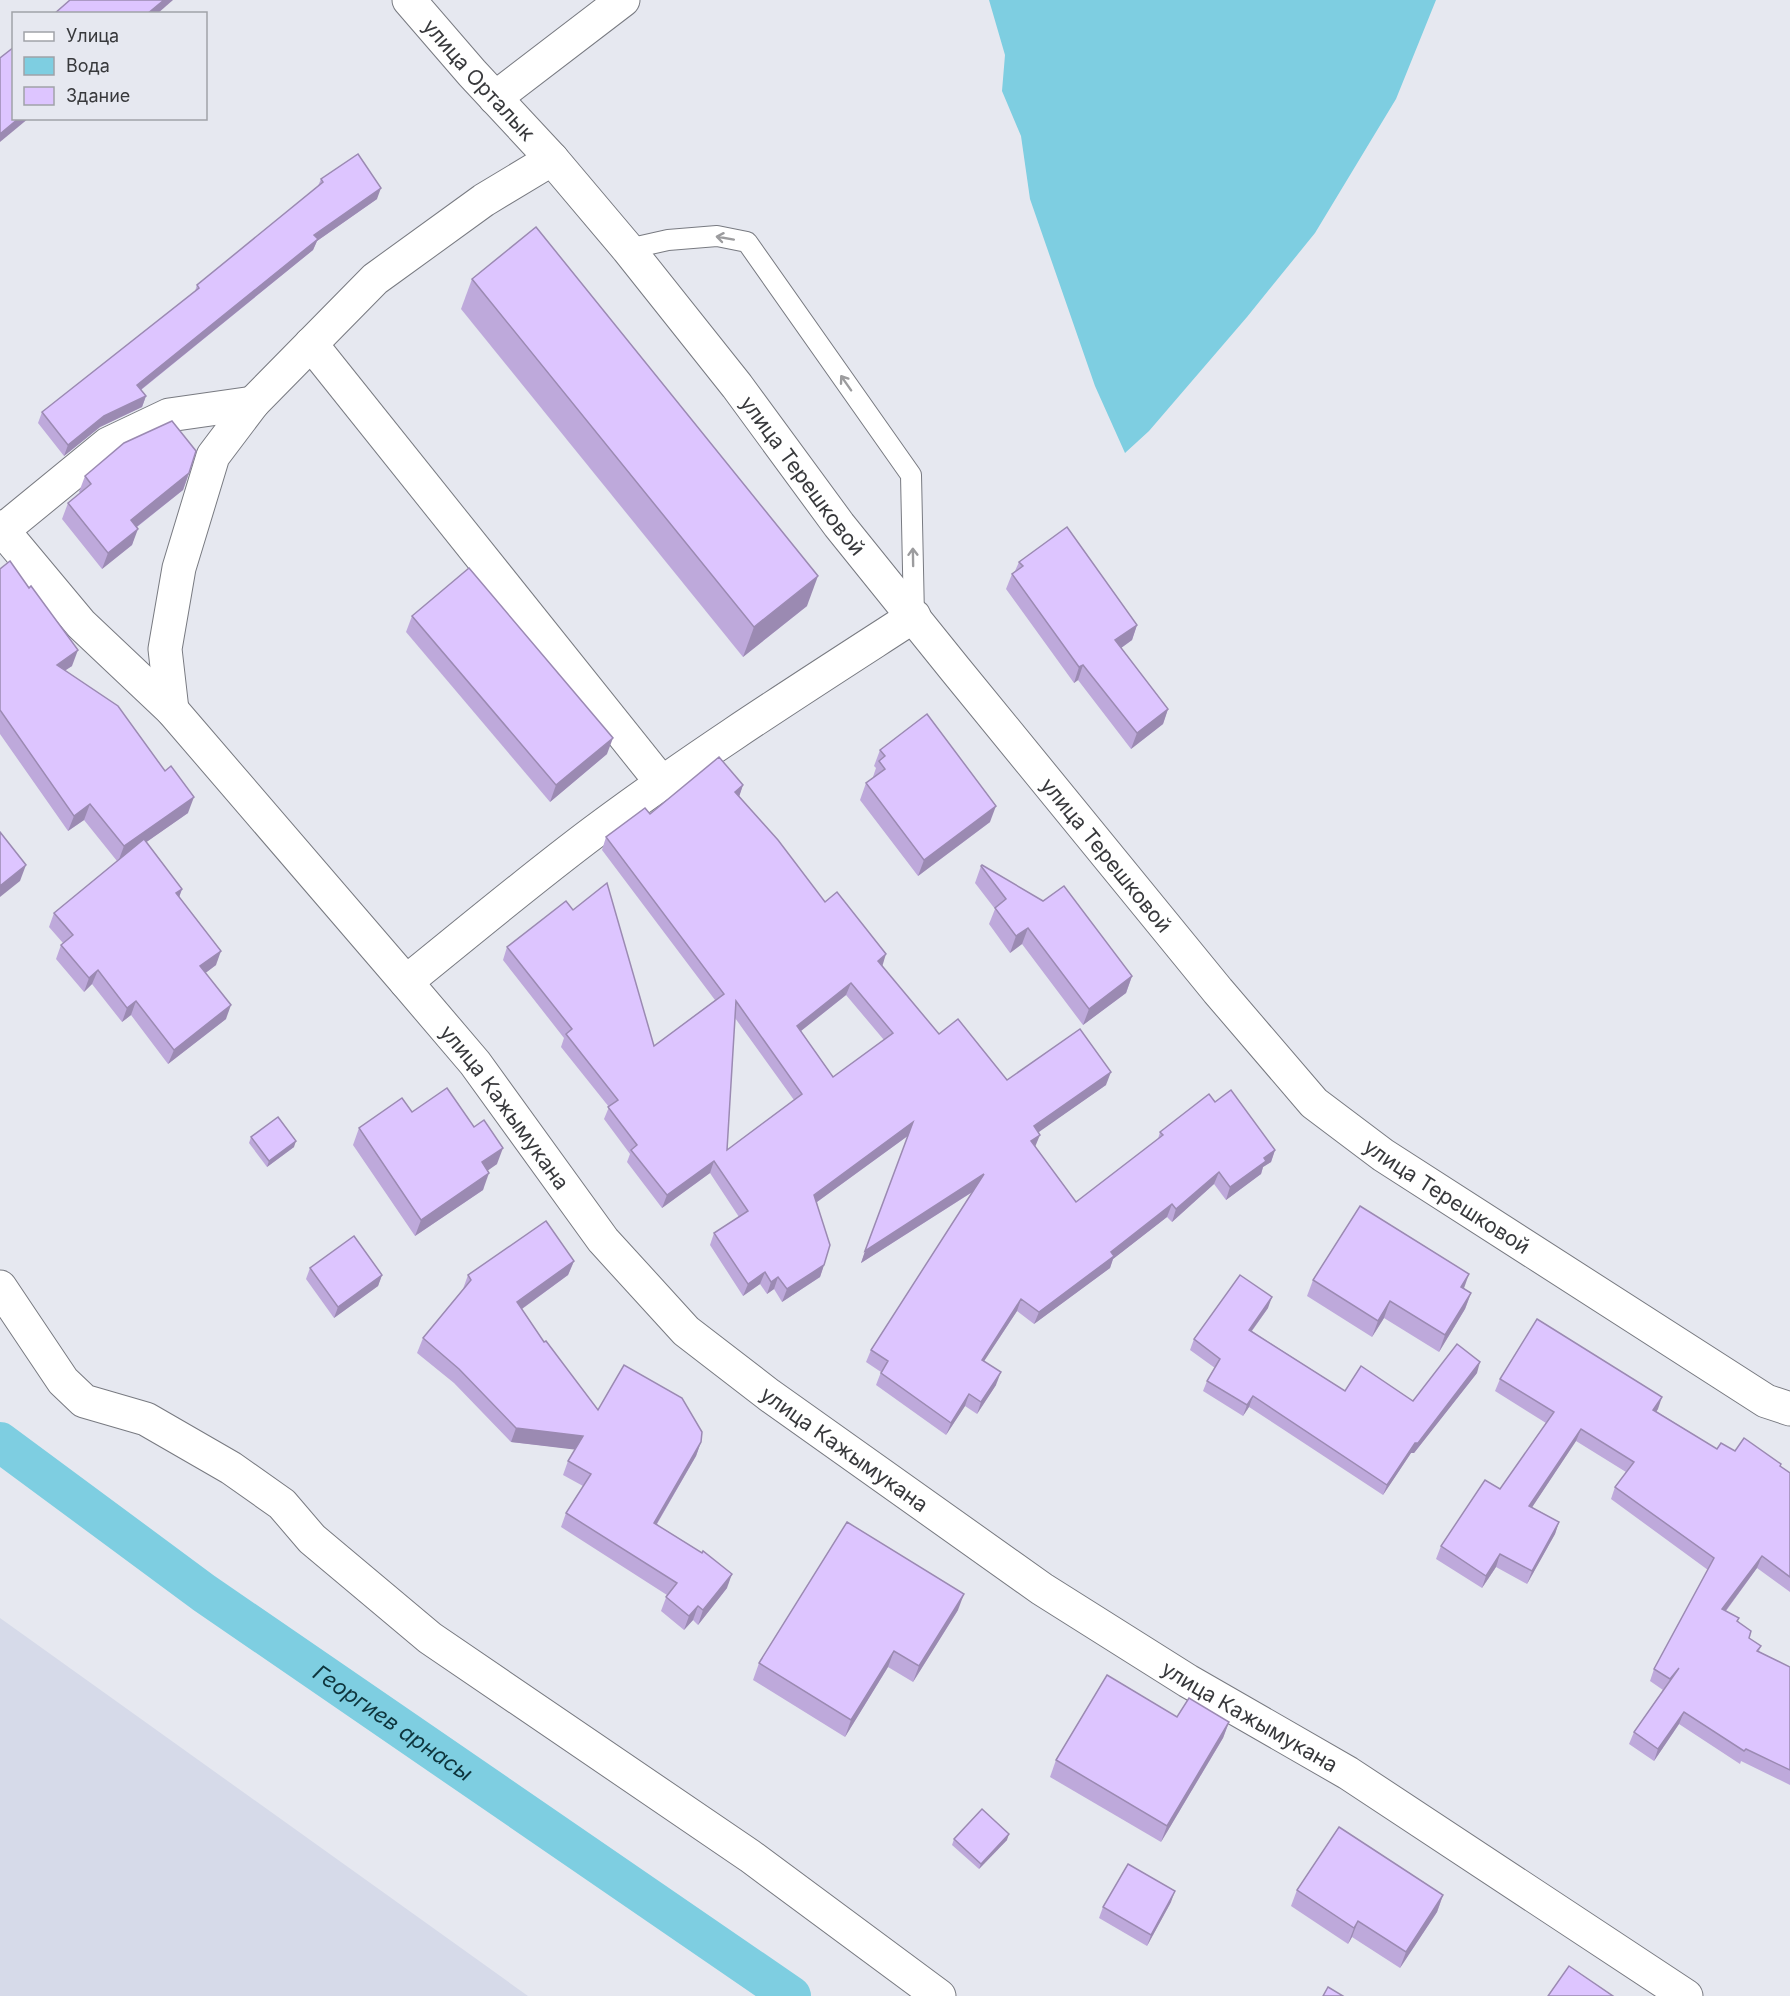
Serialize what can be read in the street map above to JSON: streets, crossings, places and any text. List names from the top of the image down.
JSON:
{
  "streets": {
    "street": ["улица Орталык", "улица Терешковой", "улица Кажымукана"]
  },
  "crossings": [
    ["улица Орталык", "улица Терешковой"]
  ],
  "water": ["Георгиев арнасы"],
  "legend": ["Улица", "Вода", "Здание"]
}
